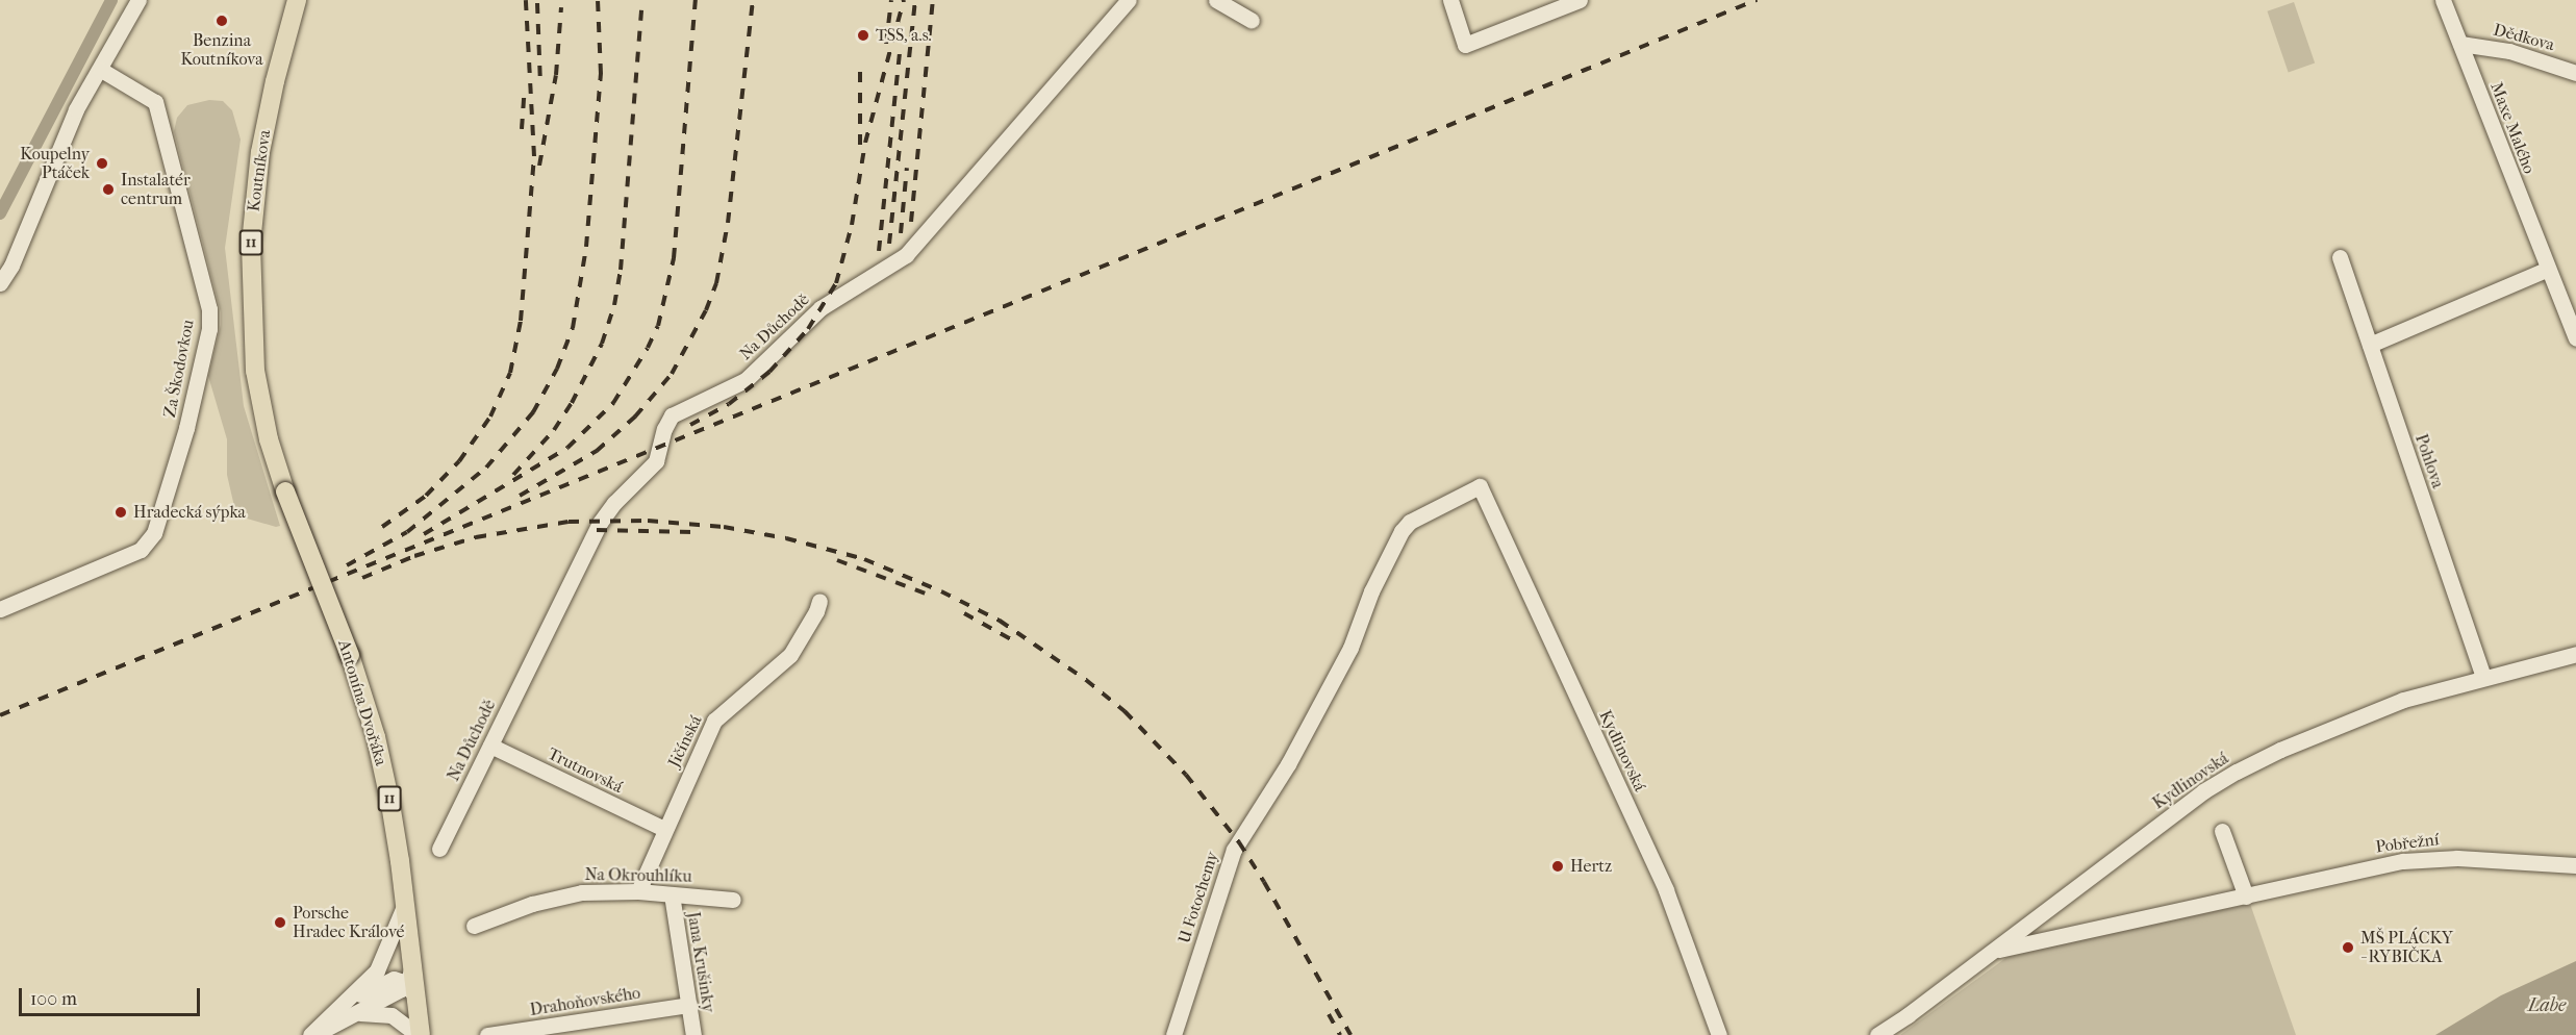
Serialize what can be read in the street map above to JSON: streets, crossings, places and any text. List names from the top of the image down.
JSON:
{
  "streets": {
    "main road": ["Koutníkova", "11", "Antonína Dvořáka"],
    "street": [
      "Dědkova",
      "Maxe Malého",
      "Na Důchodě",
      "Za Škodovkou",
      "Pohlova",
      "Jičínská",
      "Kydlinovská",
      "Trutnovská",
      "Pobřežní",
      "Na Okrouhlíku",
      "U Fotochemy",
      "Jana Krušinky",
      "Drahoňovského"
    ]
  },
  "crossings": [
    ["Dědkova", "Maxe Malého"],
    ["Koutníkova", "Antonína Dvořáka"],
    ["Na Důchodě", "Trutnovská"],
    ["Pohlova", "Kydlinovská"],
    ["Jičínská", "Trutnovská"],
    ["Jičínská", "Na Okrouhlíku"],
    ["Kydlinovská", "Pobřežní"],
    ["Kydlinovská", "U Fotochemy"],
    ["Na Okrouhlíku", "Jana Krušinky"],
    ["Jana Krušinky", "Drahoňovského"]
  ],
  "water": ["Labe"],
  "places": [
    "Benzina Koutníkova",
    "TSS, a.s.",
    "Koupelny Ptáček",
    "Instalatér centrum",
    "Hradecká sýpka",
    "Hertz",
    "Porsche Hradec Králové",
    "MŠ PLÁCKY - RYBIČKA"
  ],
  "scale_bar": "100 m"
}
